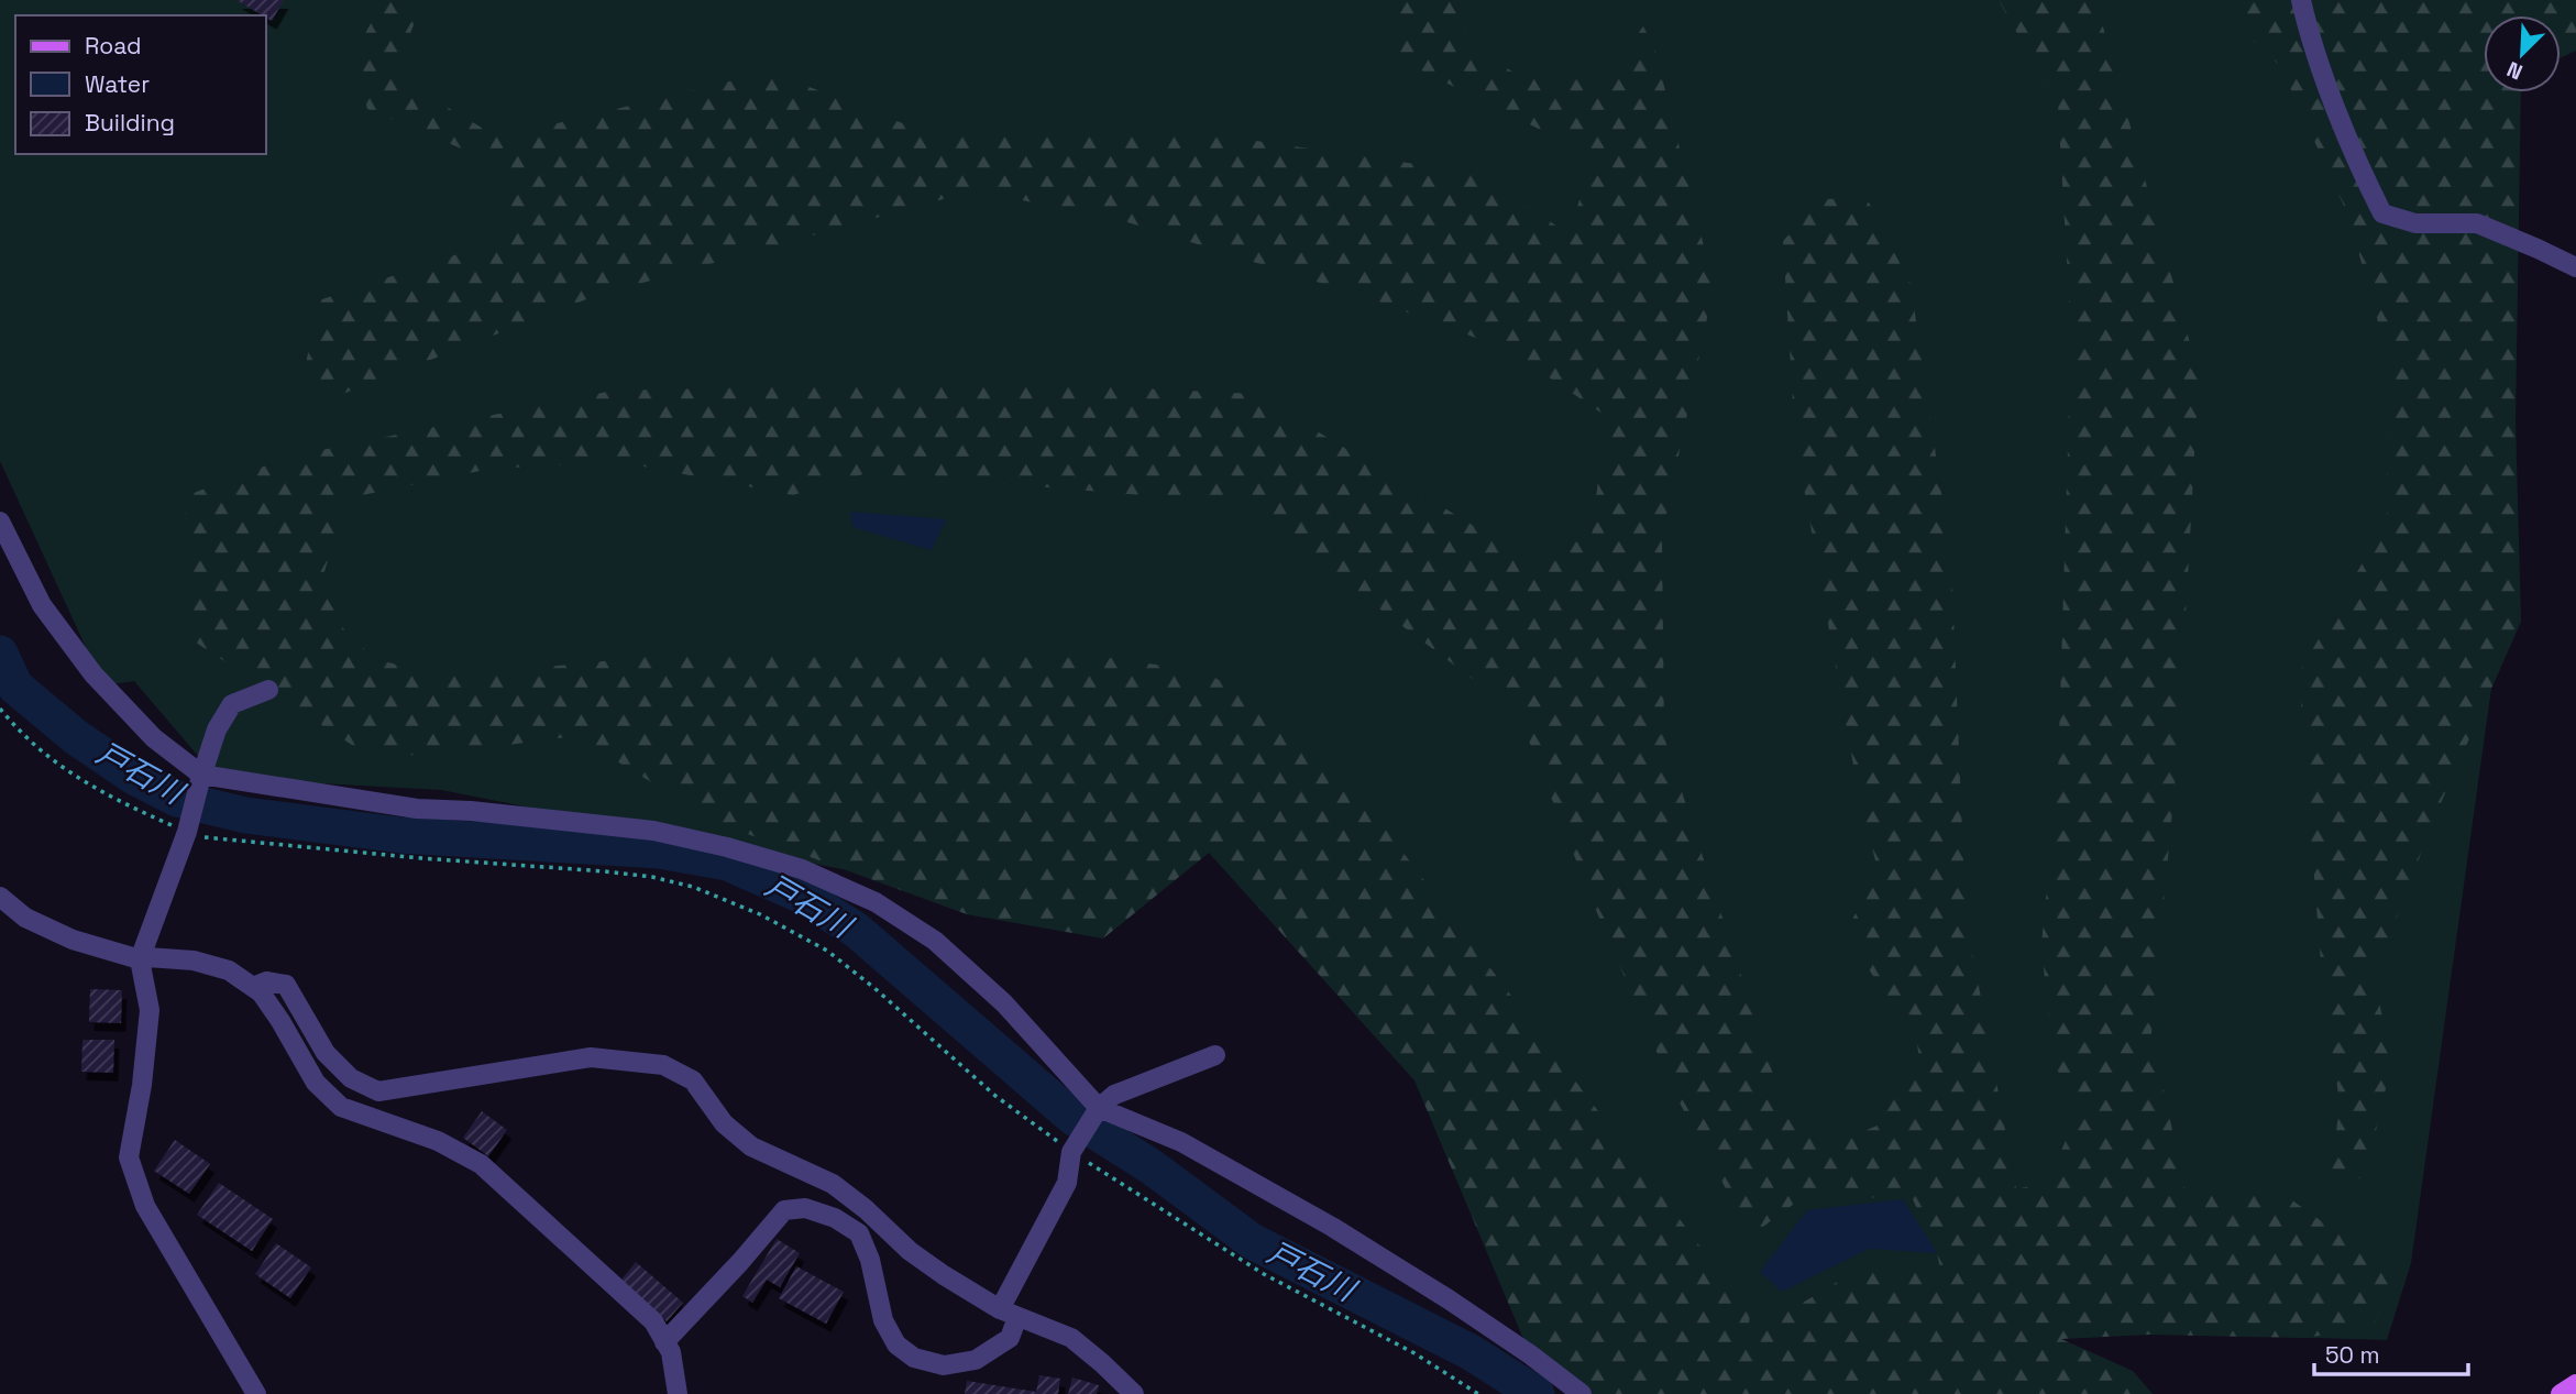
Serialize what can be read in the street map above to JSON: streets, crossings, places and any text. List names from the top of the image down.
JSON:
{
  "water": ["戸石川"],
  "legend": ["Road", "Water", "Building"],
  "scale_bar": "50 m",
  "north": "bottom left"
}
